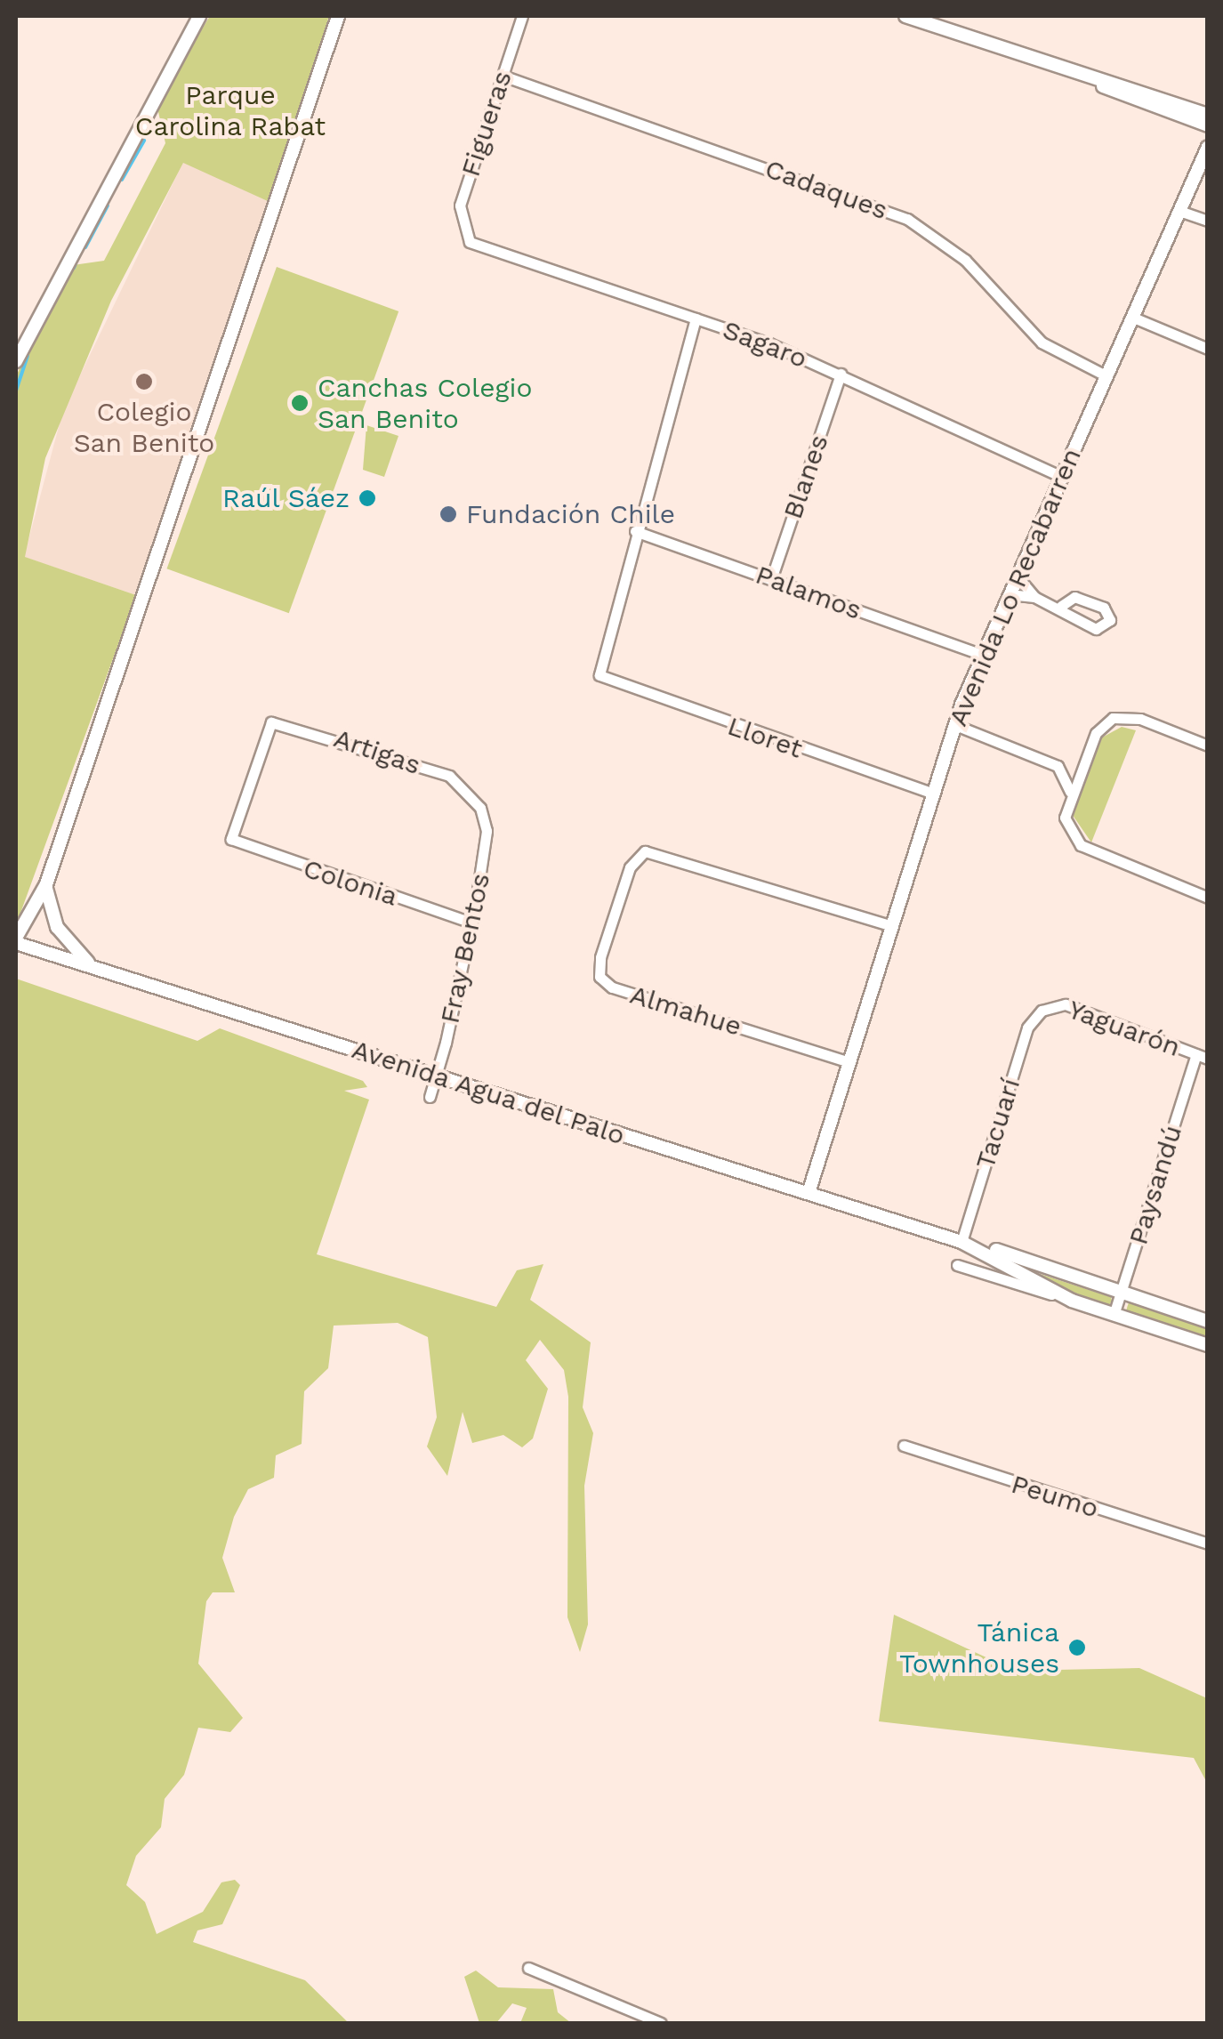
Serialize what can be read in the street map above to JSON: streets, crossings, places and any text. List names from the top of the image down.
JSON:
{
  "streets": {
    "street": [
      "Figueras",
      "Cadaques",
      "Sagaro",
      "Blanes",
      "Avenida Lo Recabarren",
      "Palamos",
      "Lloret",
      "Artigas",
      "Colonia",
      "Fray Bentos",
      "Almahue",
      "Yaguarón",
      "Avenida Agua del Palo",
      "Tacuarí",
      "Paysandú",
      "Peumo"
    ]
  },
  "crossings": [
    ["Figueras", "Cadaques"],
    ["Figueras", "Sagaro"],
    ["Cadaques", "Avenida Lo Recabarren"],
    ["Sagaro", "Blanes"],
    ["Sagaro", "Avenida Lo Recabarren"],
    ["Blanes", "Palamos"],
    ["Avenida Lo Recabarren", "Palamos"],
    ["Avenida Lo Recabarren", "Lloret"],
    ["Avenida Lo Recabarren", "Almahue"],
    ["Avenida Lo Recabarren", "Avenida Agua del Palo"],
    ["Palamos", "Lloret"],
    ["Artigas", "Colonia"],
    ["Artigas", "Fray Bentos"],
    ["Colonia", "Fray Bentos"],
    ["Fray Bentos", "Avenida Agua del Palo"],
    ["Yaguarón", "Tacuarí"],
    ["Yaguarón", "Paysandú"],
    ["Avenida Agua del Palo", "Tacuarí"],
    ["Avenida Agua del Palo", "Paysandú"]
  ],
  "parks": ["Parque Carolina Rabat"],
  "places": [
    "Colegio San Benito",
    "Canchas Colegio San Benito",
    "Raúl Sáez",
    "Fundación Chile",
    "Tánica Townhouses"
  ]
}
